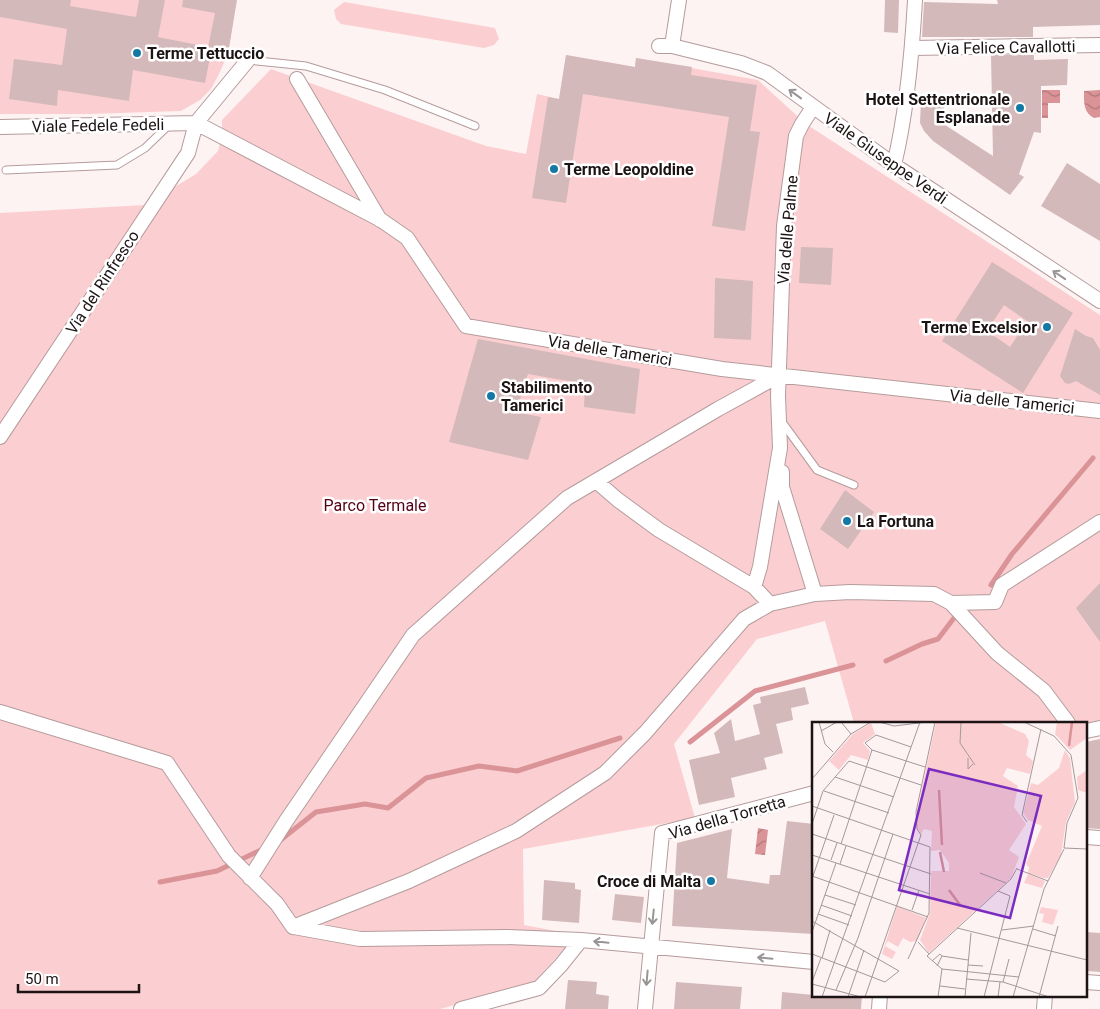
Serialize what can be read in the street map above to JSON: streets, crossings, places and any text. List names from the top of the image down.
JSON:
{
  "streets": {
    "street": [
      "Via Felice Cavallotti",
      "Viale Fedele Fedeli",
      "Viale Giuseppe Verdi",
      "Via delle Palme",
      "Via del Rinfresco",
      "Via delle Tamerici",
      "Via della Torretta"
    ]
  },
  "crossings": [
    ["Viale Fedele Fedeli", "Via del Rinfresco"],
    ["Viale Fedele Fedeli", "Via delle Tamerici"],
    ["Viale Giuseppe Verdi", "Via delle Palme"],
    ["Via delle Palme", "Via delle Tamerici"],
    ["Via del Rinfresco", "Via delle Tamerici"]
  ],
  "one_way": ["Viale Giuseppe Verdi"],
  "parks": ["Parco Termale"],
  "places": [
    "Terme Tettuccio",
    "Hotel Settentrionale Esplanade",
    "Terme Leopoldine",
    "Terme Excelsior",
    "Stabilimento Tamerici",
    "La Fortuna",
    "Croce di Malta"
  ],
  "scale_bar": "50 m"
}
